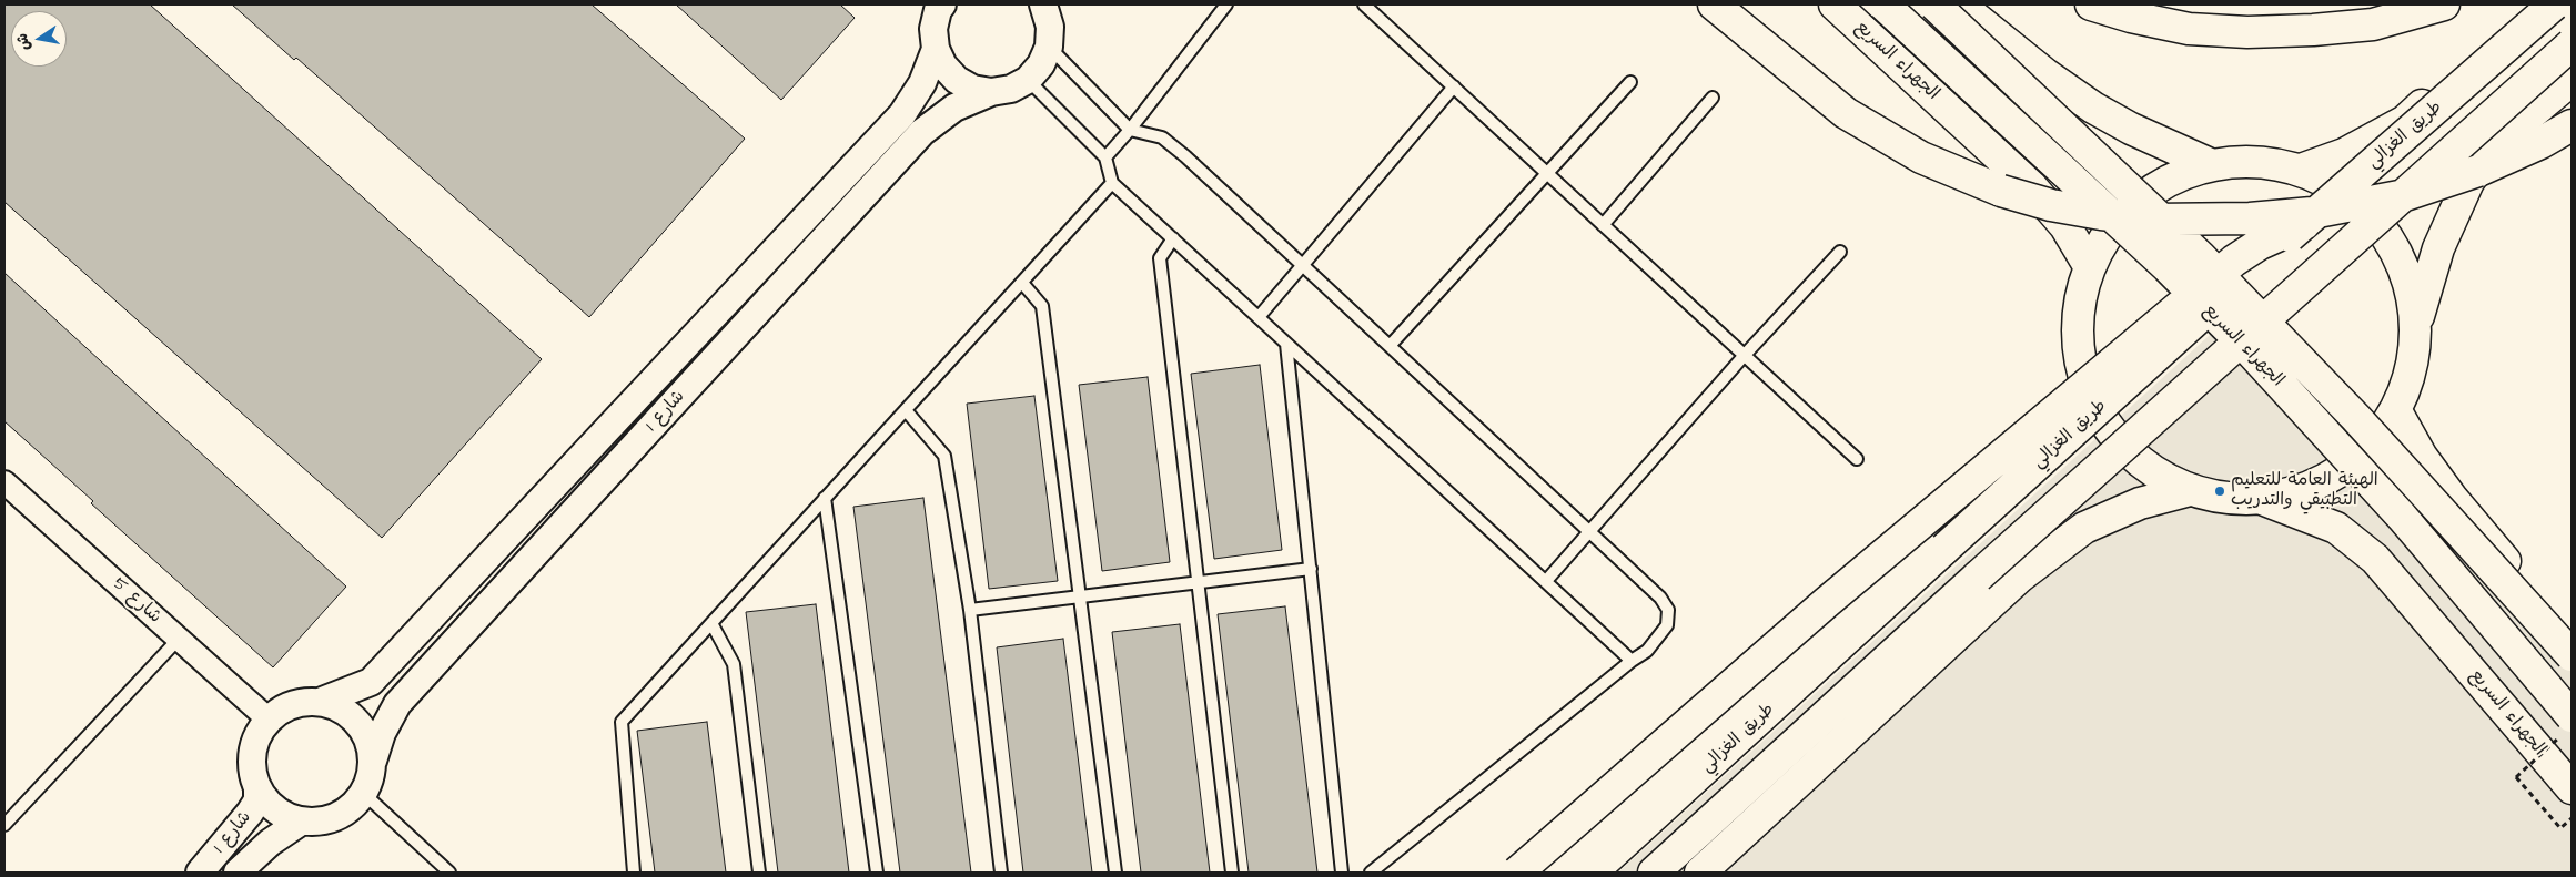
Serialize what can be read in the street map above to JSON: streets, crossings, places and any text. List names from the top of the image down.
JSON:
{
  "streets": {
    "main road": ["الجهراء السريع", "طريق الغزالي"],
    "street": ["شارع 1", "شارع 5"]
  },
  "crossings": [
    ["شارع 1", "شارع 5"]
  ],
  "places": ["الهيئة العامة للتعليم التطبيقي والتدريب"],
  "north": "left"
}
